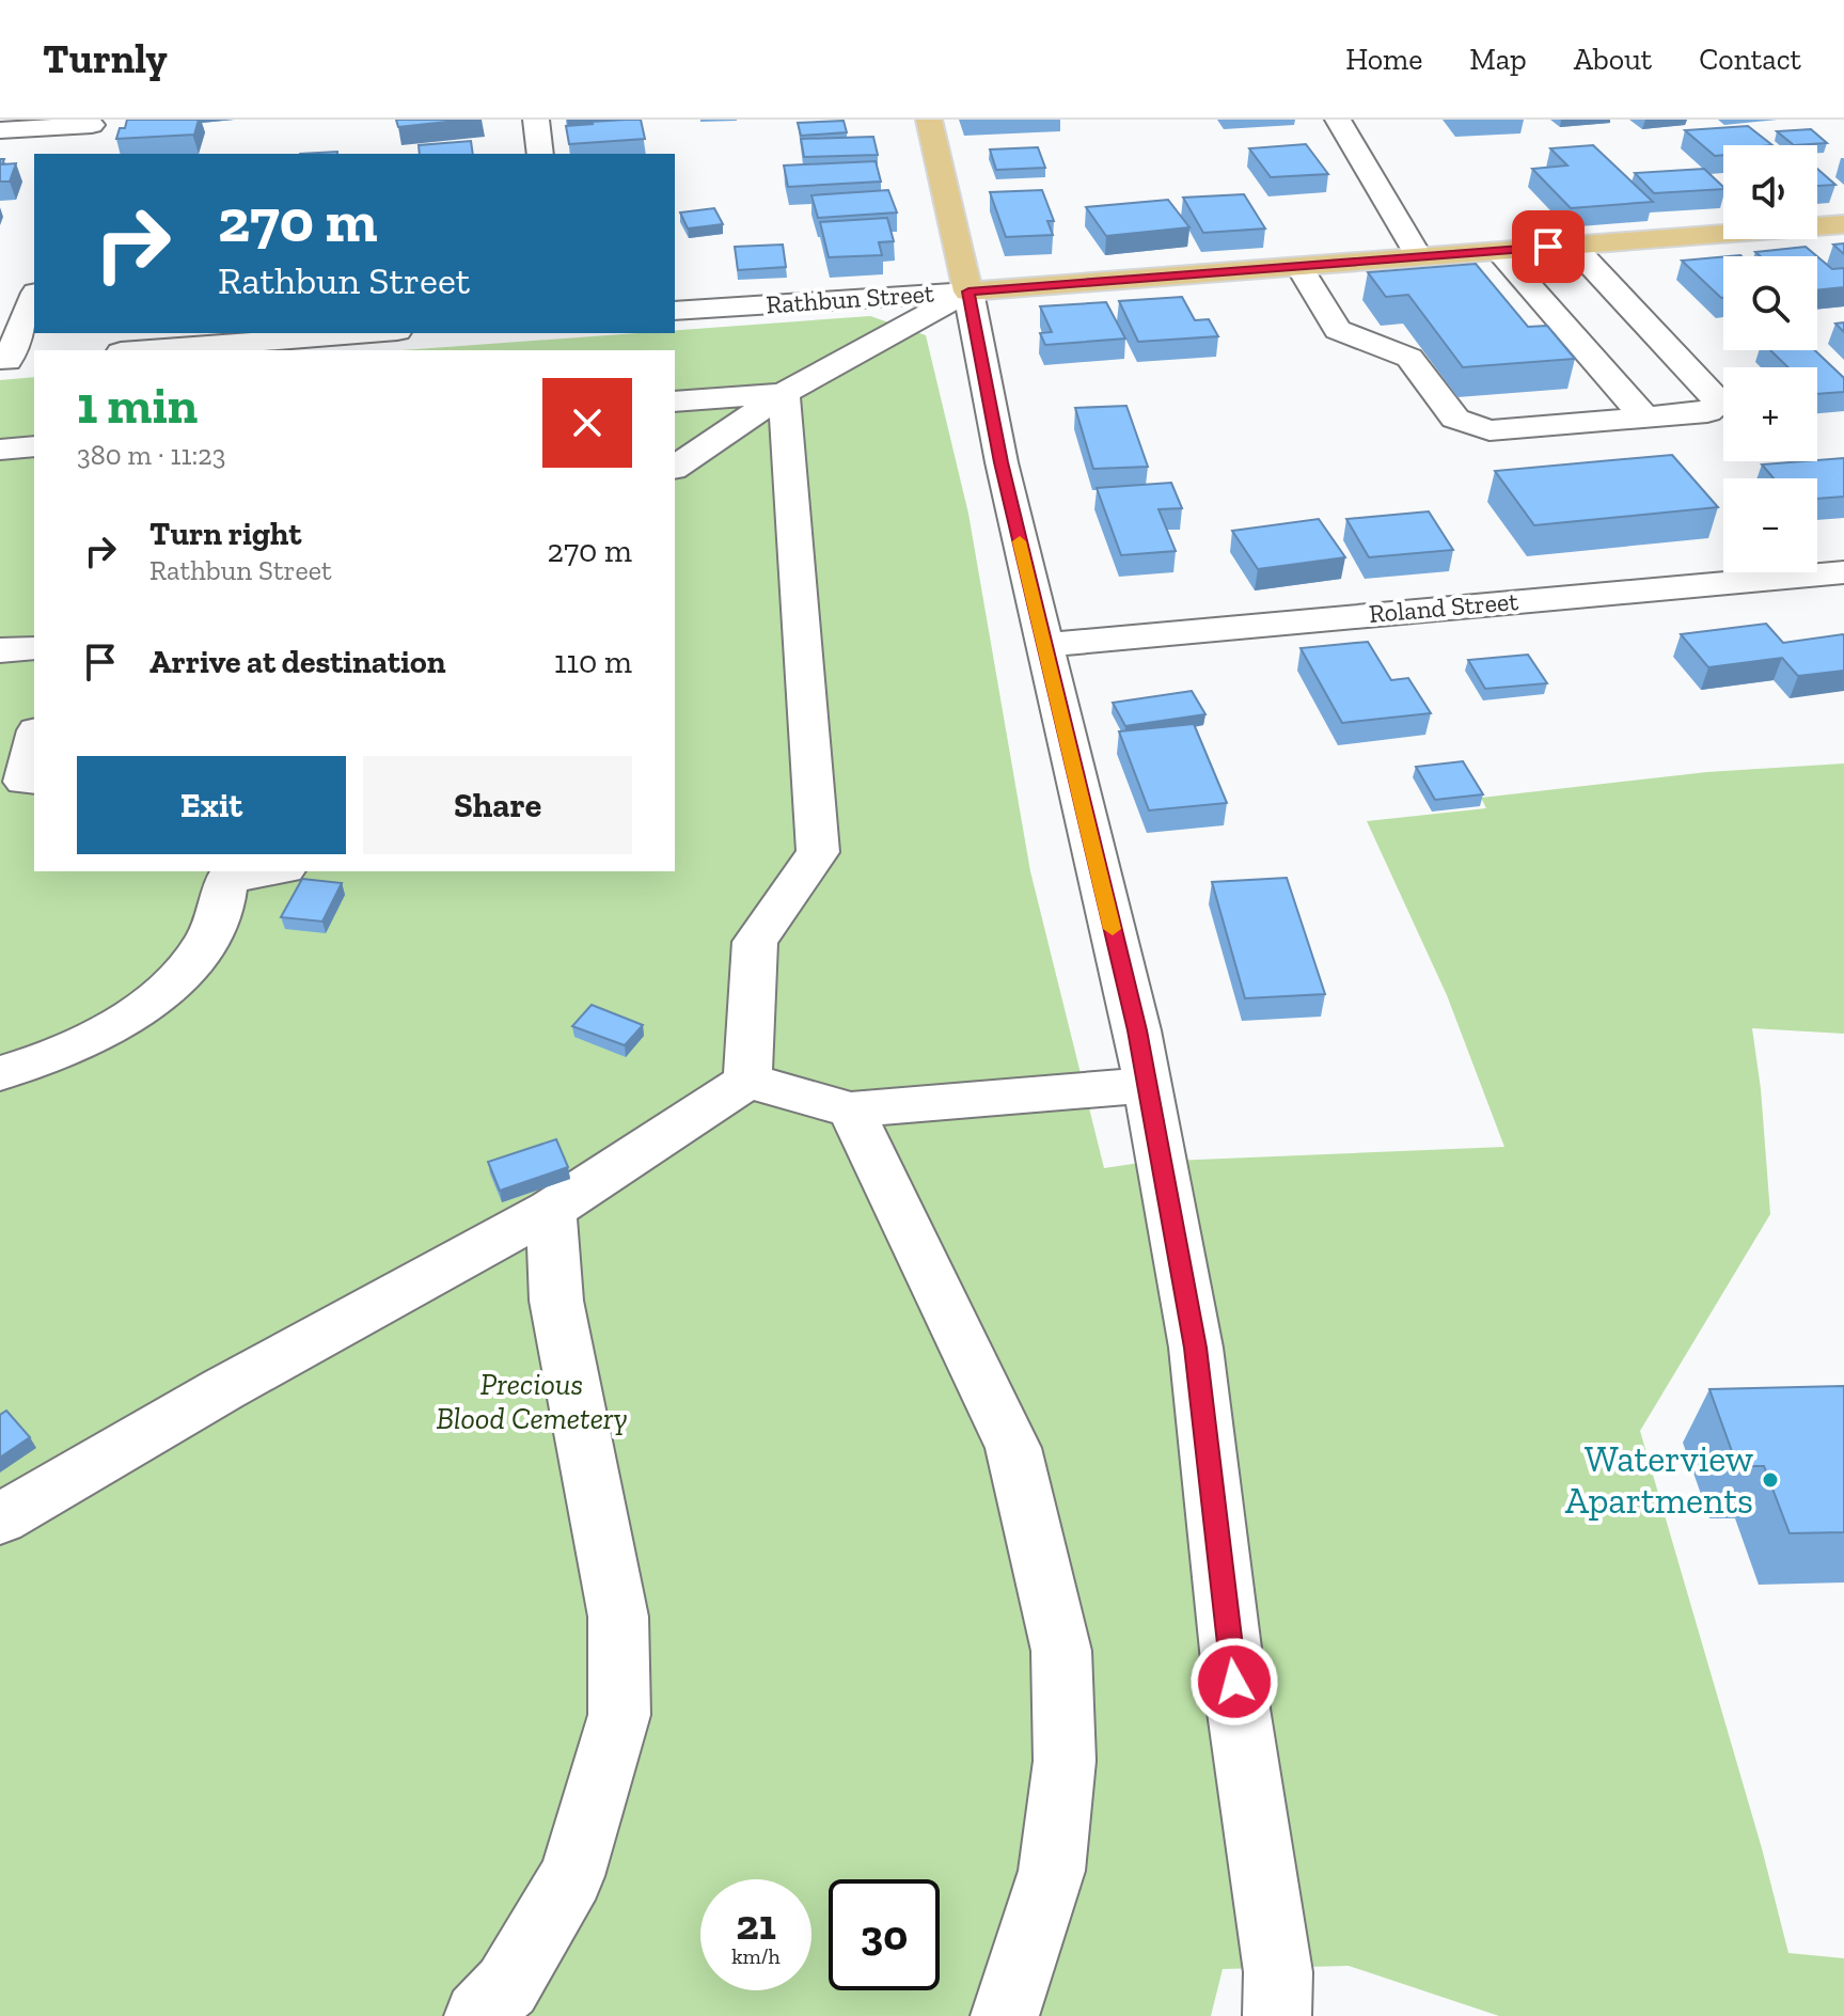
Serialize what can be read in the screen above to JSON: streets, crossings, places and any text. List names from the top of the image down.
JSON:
{
  "streets": {
    "main road": ["Rathbun Street"],
    "street": ["Roland Street"]
  },
  "parks": ["Precious Blood Cemetery"],
  "places": ["Waterview Apartments"],
  "page": {
    "header": "Turnly",
    "nav": [
      "Home",
      "Map",
      "About",
      "Contact"
    ],
    "map_buttons": ["+", "−"],
    "turn": ["270 m", "Rathbun Street"],
    "heading": ["1 min", "380 m · 11:23"],
    "list": [
      {
        "name": "Turn right",
        "note": "Rathbun Street",
        "value": "270 m"
      },
      {
        "name": "Arrive at destination",
        "value": "110 m"
      }
    ],
    "buttons": ["Exit", "Share"],
    "speed": "21 km/h",
    "limit": "30"
  }
}
